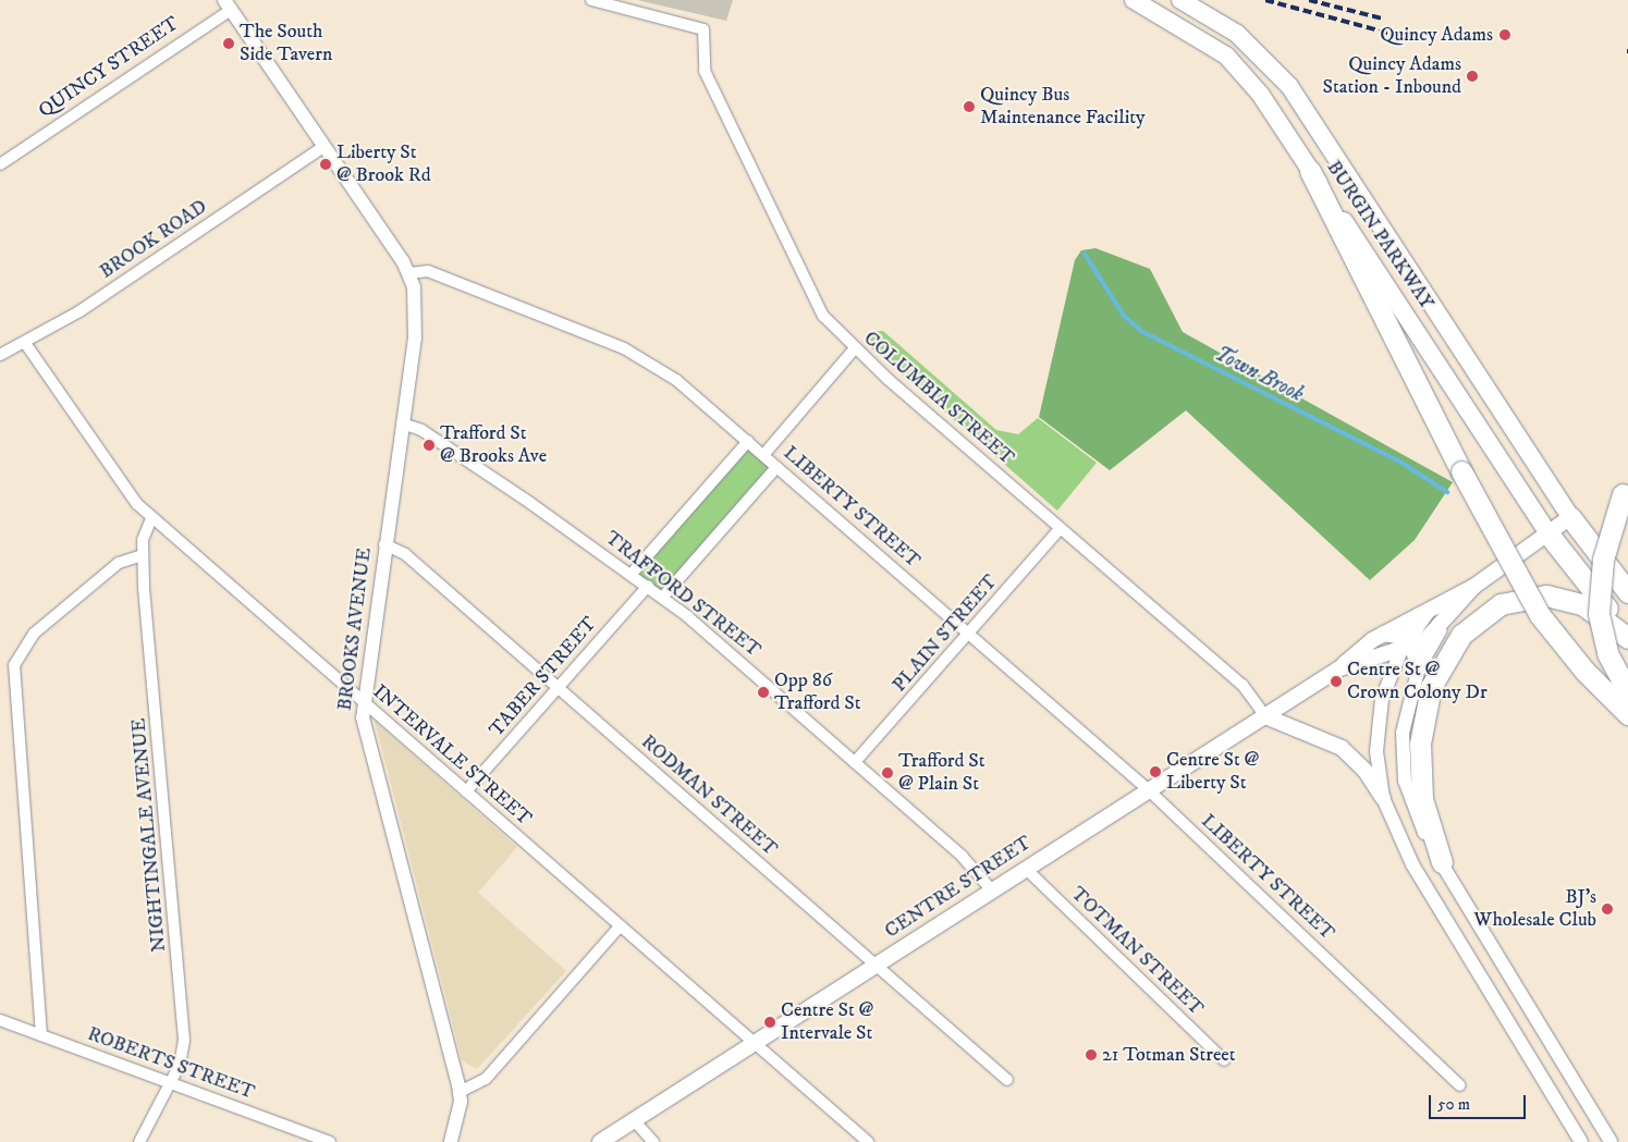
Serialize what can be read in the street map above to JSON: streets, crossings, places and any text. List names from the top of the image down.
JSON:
{
  "streets": {
    "main road": ["BURGIN PARKWAY", "CENTRE STREET"],
    "street": [
      "QUINCY STREET",
      "BROOK ROAD",
      "COLUMBIA STREET",
      "LIBERTY STREET",
      "TRAFFORD STREET",
      "BROOKS AVENUE",
      "PLAIN STREET",
      "TABER STREET",
      "INTERVALE STREET",
      "RODMAN STREET",
      "NIGHTINGALE AVENUE",
      "TOTMAN STREET",
      "ROBERTS STREET"
    ]
  },
  "crossings": [
    ["BURGIN PARKWAY", "CENTRE STREET"],
    ["BROOK ROAD", "INTERVALE STREET"],
    ["COLUMBIA STREET", "PLAIN STREET"],
    ["COLUMBIA STREET", "CENTRE STREET"],
    ["LIBERTY STREET", "BROOKS AVENUE"],
    ["LIBERTY STREET", "PLAIN STREET"],
    ["LIBERTY STREET", "CENTRE STREET"],
    ["TRAFFORD STREET", "BROOKS AVENUE"],
    ["TRAFFORD STREET", "PLAIN STREET"],
    ["TRAFFORD STREET", "TABER STREET"],
    ["TRAFFORD STREET", "CENTRE STREET"],
    ["BROOKS AVENUE", "INTERVALE STREET"],
    ["BROOKS AVENUE", "RODMAN STREET"],
    ["TABER STREET", "INTERVALE STREET"],
    ["TABER STREET", "RODMAN STREET"],
    ["INTERVALE STREET", "NIGHTINGALE AVENUE"],
    ["INTERVALE STREET", "CENTRE STREET"],
    ["RODMAN STREET", "CENTRE STREET"],
    ["NIGHTINGALE AVENUE", "ROBERTS STREET"],
    ["CENTRE STREET", "TOTMAN STREET"]
  ],
  "water": ["Town Brook"],
  "places": [
    "Quincy Adams",
    "The South Side Tavern",
    "Quincy Adams Station - Inbound",
    "Quincy Bus Maintenance Facility",
    "Liberty St @ Brook Rd",
    "Trafford St @ Brooks Ave",
    "Centre St @ Crown Colony Dr",
    "Opp 86 Trafford St",
    "Centre St @ Liberty St",
    "Trafford St @ Plain St",
    "BJ's Wholesale Club",
    "Centre St @ Intervale St",
    "21 Totman Street"
  ],
  "scale_bar": "50 m"
}
